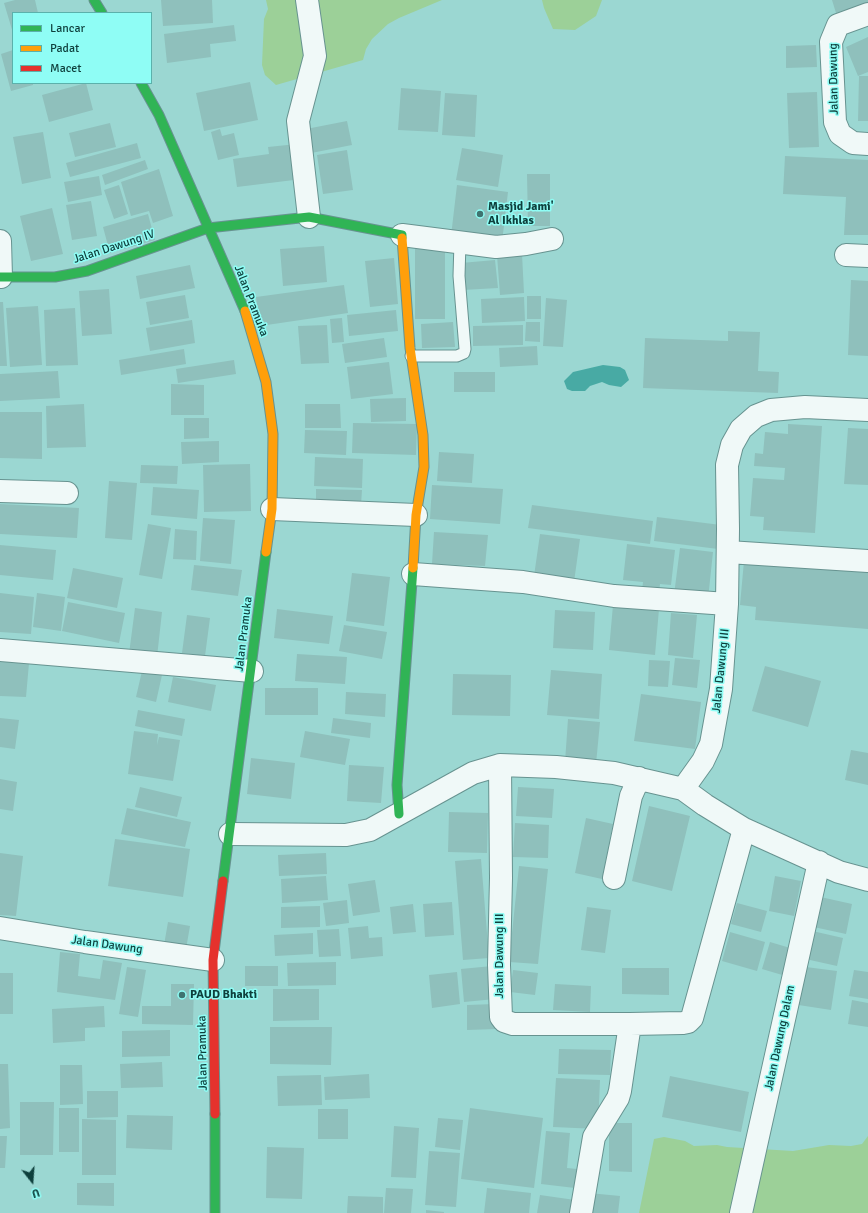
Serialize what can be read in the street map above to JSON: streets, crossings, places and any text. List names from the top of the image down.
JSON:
{
  "streets": {
    "main road": ["Jalan Dawung IV", "Jalan Pramuka"],
    "street": ["Jalan Dawung", "Jalan Dawung III", "Jalan Dawung Dalam"]
  },
  "crossings": [
    ["Jalan Dawung", "Jalan Pramuka"],
    ["Jalan Dawung IV", "Jalan Pramuka"]
  ],
  "places": ["Masjid Jami' Al Ikhlas", "PAUD Bhakti"],
  "legend": ["Lancar", "Padat", "Macet"],
  "north": "bottom"
}
